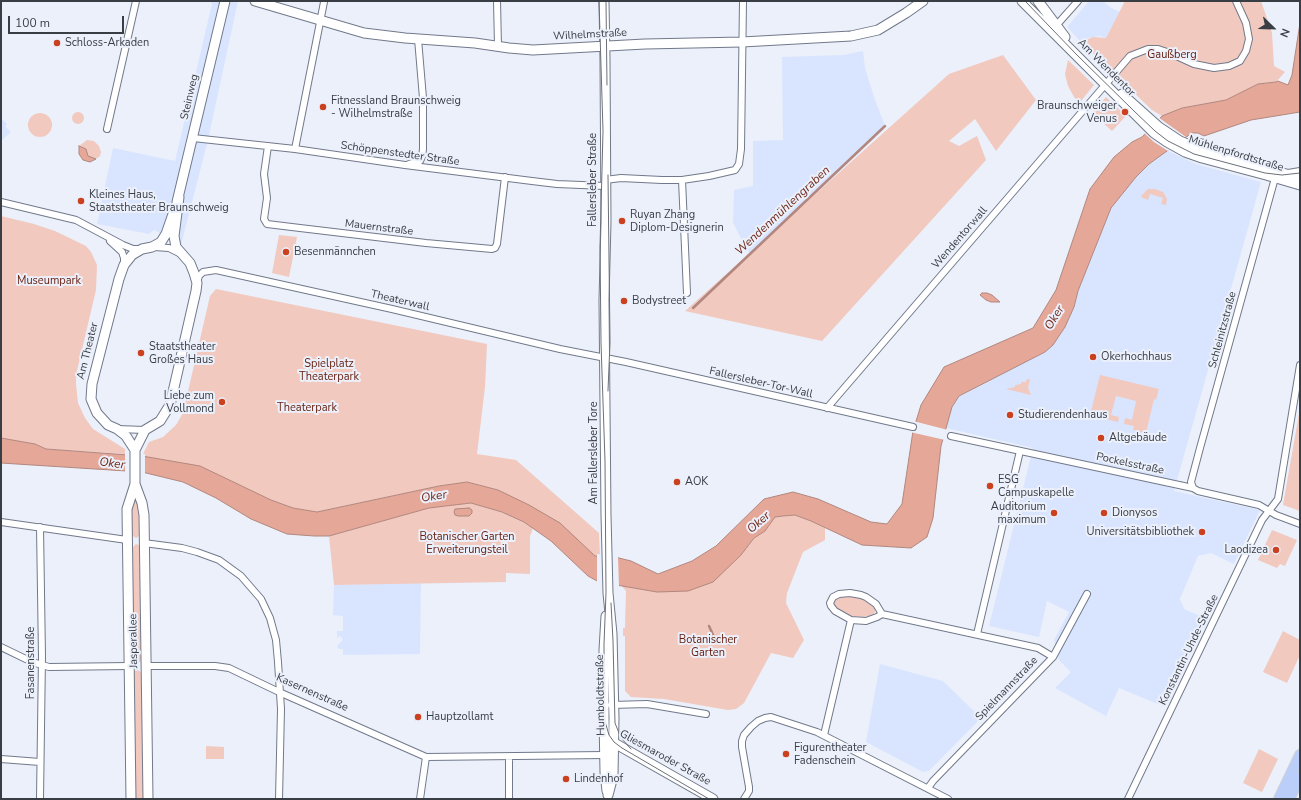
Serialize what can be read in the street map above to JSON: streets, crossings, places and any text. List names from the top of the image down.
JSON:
{
  "streets": {
    "main road": [
      "Wilhelmstraße",
      "Am Wendentor",
      "Steinweg",
      "Mühlenpfordtstraße",
      "Fallersleber Straße",
      "Am Theater",
      "Am Fallersleber Tore",
      "Jasperallee",
      "Kasernenstraße",
      "Humboldtstraße",
      "Gliesmaroder Straße"
    ],
    "street": [
      "Schöppenstedter Straße",
      "Mauernstraße",
      "Wendentorwall",
      "Theaterwall",
      "Schleinitzstraße",
      "Fallersleber-Tor-Wall",
      "Pockelsstraße",
      "Konstantin-Uhde-Straße",
      "Fasanenstraße",
      "Spielmannstraße"
    ]
  },
  "crossings": [
    ["Wilhelmstraße", "Schöppenstedter Straße"],
    ["Wilhelmstraße", "Fallersleber Straße"],
    ["Am Wendentor", "Mühlenpfordtstraße"],
    ["Am Wendentor", "Wendentorwall"],
    ["Steinweg", "Schöppenstedter Straße"],
    ["Steinweg", "Am Theater"],
    ["Schöppenstedter Straße", "Fallersleber Straße"],
    ["Schöppenstedter Straße", "Mauernstraße"],
    ["Mühlenpfordtstraße", "Schleinitzstraße"],
    ["Fallersleber Straße", "Theaterwall"],
    ["Fallersleber Straße", "Fallersleber-Tor-Wall"],
    ["Fallersleber Straße", "Am Fallersleber Tore"],
    ["Wendentorwall", "Fallersleber-Tor-Wall"],
    ["Theaterwall", "Fallersleber-Tor-Wall"],
    ["Theaterwall", "Am Fallersleber Tore"],
    ["Schleinitzstraße", "Pockelsstraße"],
    ["Fallersleber-Tor-Wall", "Am Fallersleber Tore"],
    ["Am Fallersleber Tore", "Humboldtstraße"],
    ["Pockelsstraße", "Konstantin-Uhde-Straße"],
    ["Jasperallee", "Kasernenstraße"],
    ["Fasanenstraße", "Kasernenstraße"],
    ["Kasernenstraße", "Humboldtstraße"],
    ["Humboldtstraße", "Gliesmaroder Straße"]
  ],
  "water": ["Wendenmühlengraben", "Oker"],
  "parks": [
    "Gaußberg",
    "Museumpark",
    "Spielplatz Theaterpark",
    "Theaterpark",
    "Botanischer Garten Erweiterungsteil",
    "Botanischer Garten"
  ],
  "places": [
    "Schloss-Arkaden",
    "Fitnessland Braunschweig - Wilhelmstraße",
    "Braunschweiger Venus",
    "Kleines Haus, Staatstheater Braunschweig",
    "Ruyan Zhang Diplom-Designerin",
    "Besenmännchen",
    "Bodystreet",
    "Staatstheater Großes Haus",
    "Okerhochhaus",
    "Liebe zum Vollmond",
    "Studierendenhaus",
    "Altgebäude",
    "AOK",
    "ESG Campuskapelle",
    "Auditorium maximum",
    "Dionysos",
    "Universitätsbibliothek",
    "Laodizea",
    "Hauptzollamt",
    "Figurentheater Fadenschein",
    "Lindenhof"
  ],
  "scale_bar": "100 m",
  "north": "bottom right"
}
